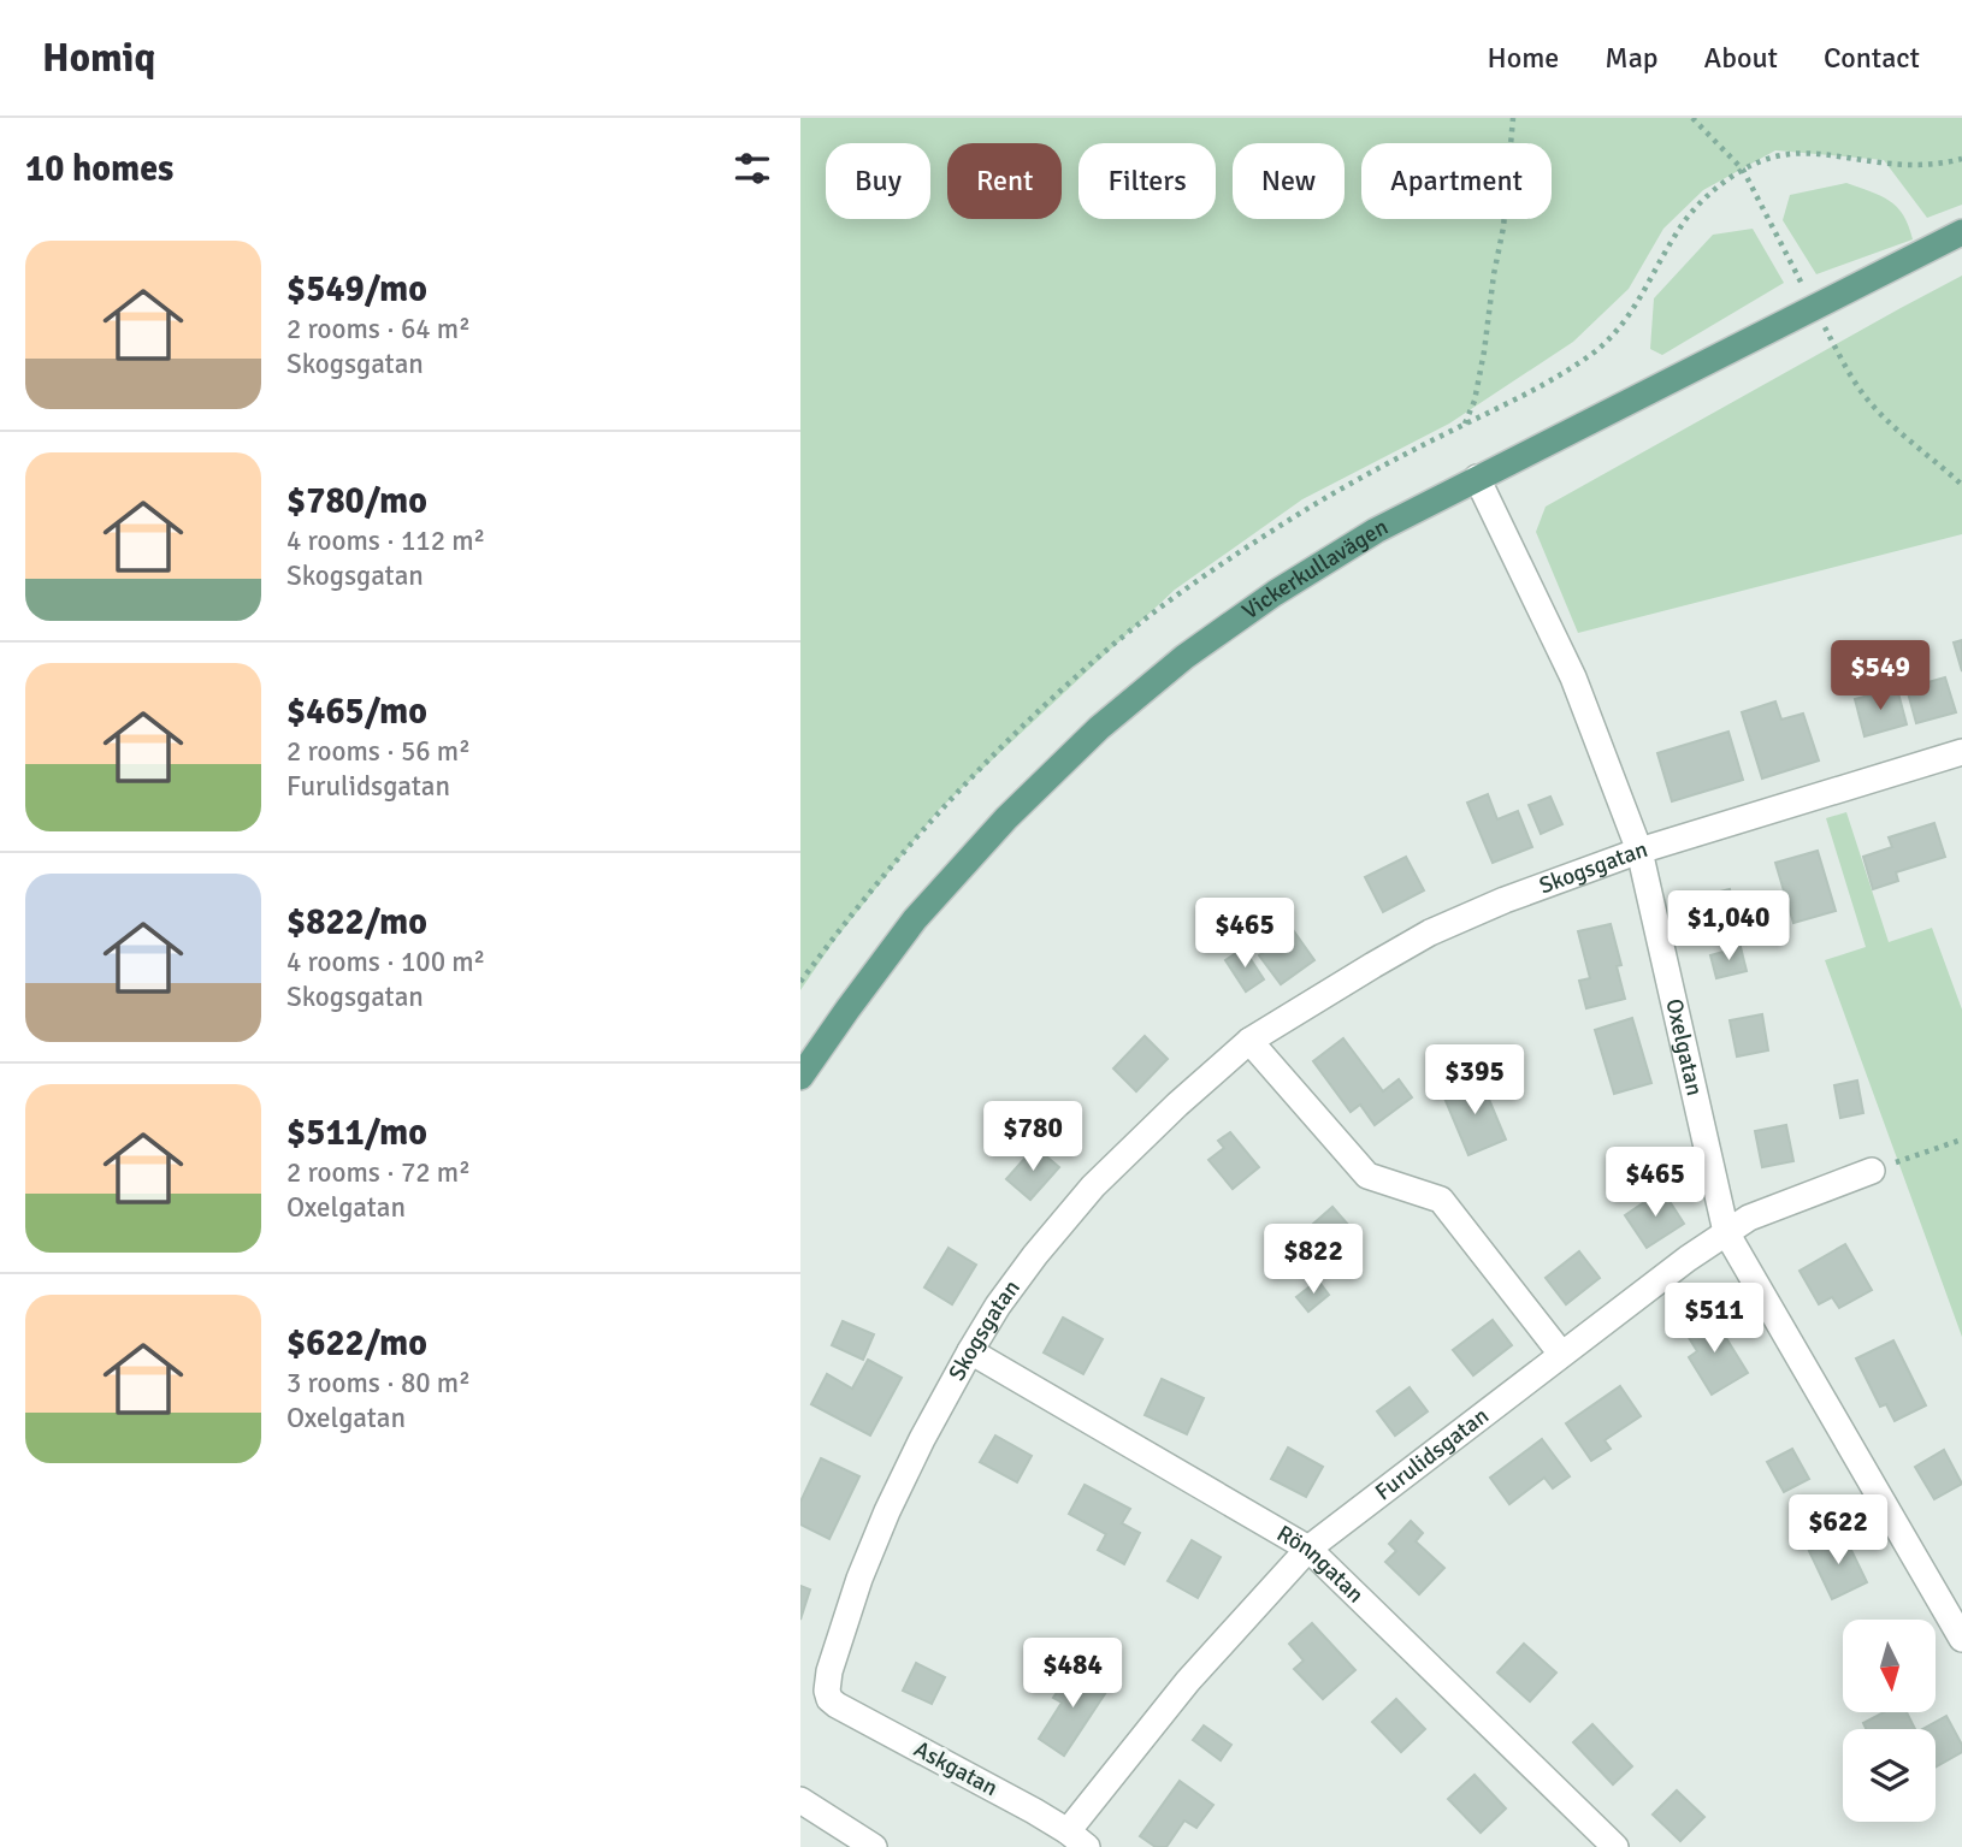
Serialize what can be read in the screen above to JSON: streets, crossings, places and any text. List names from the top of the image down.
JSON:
{
  "streets": {
    "main road": ["Vickerkullavägen"],
    "street": [
      "Skogsgatan",
      "Oxelgatan",
      "Furulidsgatan",
      "Rönngatan",
      "Askgatan"
    ]
  },
  "crossings": [
    ["Vickerkullavägen", "Oxelgatan"],
    ["Skogsgatan", "Oxelgatan"],
    ["Skogsgatan", "Rönngatan"],
    ["Skogsgatan", "Askgatan"],
    ["Oxelgatan", "Furulidsgatan"],
    ["Furulidsgatan", "Rönngatan"],
    ["Furulidsgatan", "Askgatan"]
  ],
  "north": "bottom",
  "page": {
    "header": "Homiq",
    "nav": [
      "Home",
      "Map",
      "About",
      "Contact"
    ],
    "heading": "10 homes",
    "chip": [
      "Buy",
      "Rent",
      "Filters",
      "New",
      "Apartment"
    ],
    "list": [
      {
        "name": "$549/mo",
        "note": "2 rooms · 64 m² · Skogsgatan"
      },
      {
        "name": "$780/mo",
        "note": "4 rooms · 112 m² · Skogsgatan"
      },
      {
        "name": "$465/mo",
        "note": "2 rooms · 56 m² · Furulidsgatan"
      },
      {
        "name": "$822/mo",
        "note": "4 rooms · 100 m² · Skogsgatan"
      },
      {
        "name": "$511/mo",
        "note": "2 rooms · 72 m² · Oxelgatan"
      },
      {
        "name": "$622/mo",
        "note": "3 rooms · 80 m² · Oxelgatan"
      }
    ],
    "price": [
      "$549",
      "$1,040",
      "$465",
      "$395",
      "$780",
      "$465",
      "$822",
      "$511",
      "$622",
      "$484"
    ]
  }
}
